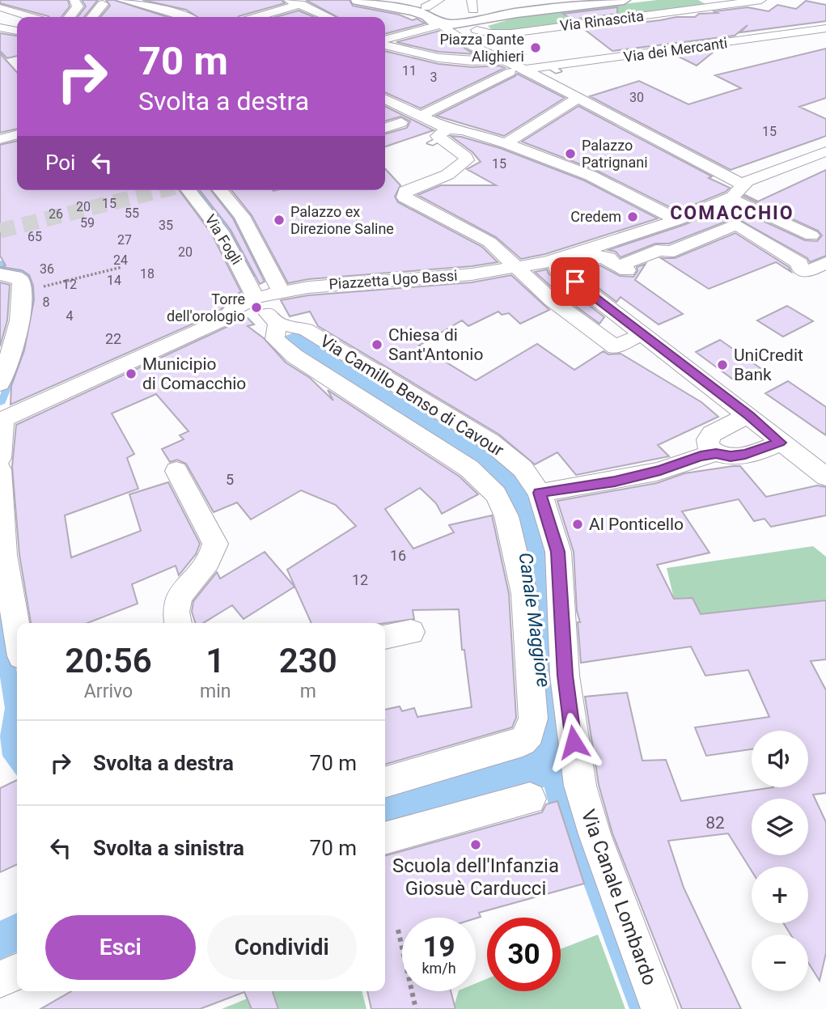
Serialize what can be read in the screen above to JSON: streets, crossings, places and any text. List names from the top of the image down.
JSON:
{
  "streets": {
    "street": [
      "Via Rinascita",
      "Via dei Mercanti",
      "Via Fogli",
      "Piazzetta Ugo Bassi",
      "Via Camillo Benso di Cavour",
      "Via Canale Lombardo"
    ]
  },
  "crossings": [
    ["Via Fogli", "Piazzetta Ugo Bassi"],
    ["Via Fogli", "Via Camillo Benso di Cavour"],
    ["Piazzetta Ugo Bassi", "Via Camillo Benso di Cavour"],
    ["Via Camillo Benso di Cavour", "Via Canale Lombardo"]
  ],
  "districts": ["COMACCHIO"],
  "water": ["Canale Maggiore"],
  "places": [
    "Piazza Dante Alighieri",
    "Palazzo Patrignani",
    "Credem",
    "Palazzo ex Direzione Saline",
    "Torre dell'orologio",
    "Chiesa di Sant'Antonio",
    "UniCredit Bank",
    "Municipio di Comacchio",
    "Al Ponticello",
    "Scuola dell'Infanzia Giosuè Carducci"
  ],
  "house_numbers": [
    "11",
    "3",
    "30",
    "15",
    "15",
    "15",
    "20",
    "55",
    "26",
    "59",
    "35",
    "65",
    "27",
    "20",
    "24",
    "36",
    "18",
    "14",
    "12",
    "8",
    "4",
    "22",
    "5",
    "16",
    "12",
    "82"
  ],
  "page": {
    "turn": ["70 m", "Svolta a destra"],
    "then": "Poi",
    "eta": [
      "20:56",
      "Arrivo",
      "1",
      "min",
      "230",
      "m"
    ],
    "list": [
      {
        "name": "Svolta a destra",
        "value": "70 m"
      },
      {
        "name": "Svolta a sinistra",
        "value": "70 m"
      }
    ],
    "map_buttons": ["+", "−"],
    "buttons": ["Esci", "Condividi"],
    "speed": "19 km/h",
    "limit": "30"
  }
}
